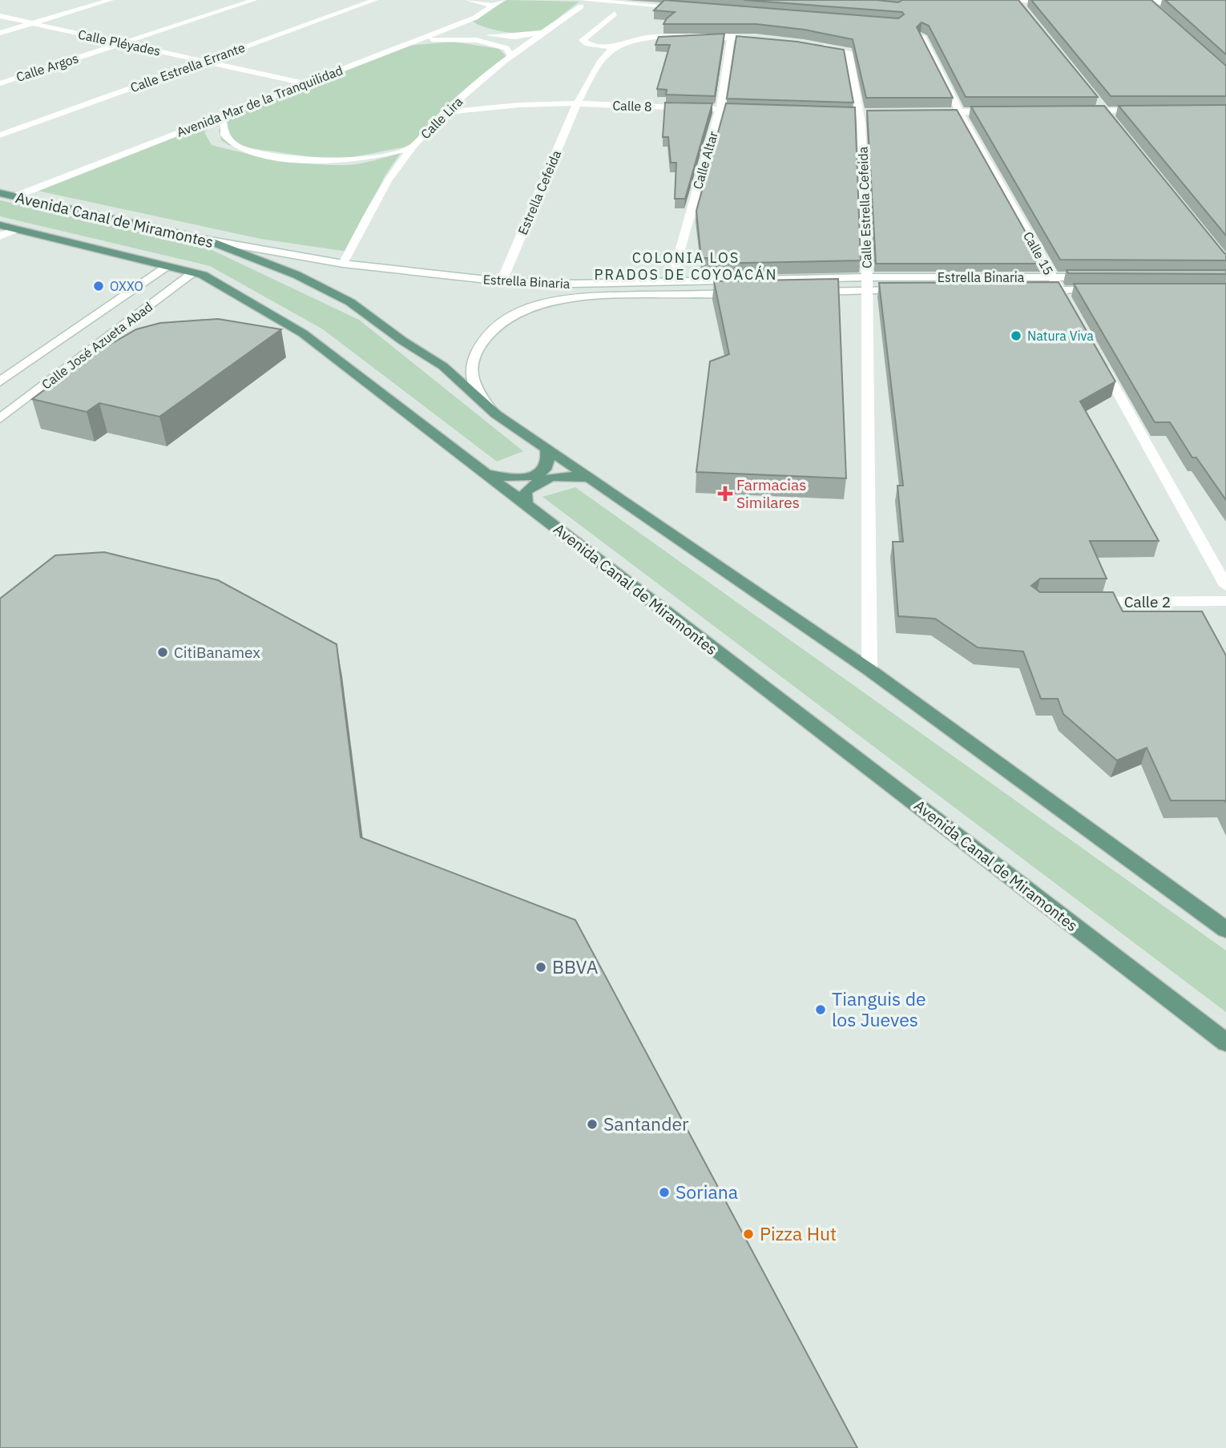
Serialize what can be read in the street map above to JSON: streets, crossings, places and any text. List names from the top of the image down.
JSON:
{
  "streets": {
    "main road": ["Avenida Canal de Miramontes"],
    "street": [
      "Calle Pléyades",
      "Calle Argos",
      "Calle Estrella Errante",
      "Avenida Mar de la Tranquilidad",
      "Calle 8",
      "Calle Lira",
      "Calle Altar",
      "Estrella Cefeida",
      "Calle Estrella Cefeida",
      "Calle 15",
      "Estrella Binaria",
      "Calle José Azueta Abad",
      "Calle 2"
    ]
  },
  "crossings": [
    ["Calle Pléyades", "Calle Argos"],
    ["Calle Pléyades", "Calle Estrella Errante"],
    ["Calle Pléyades", "Avenida Mar de la Tranquilidad"],
    ["Avenida Mar de la Tranquilidad", "Avenida Canal de Miramontes"],
    ["Calle 8", "Calle Lira"],
    ["Calle 8", "Calle Altar"],
    ["Calle 8", "Estrella Cefeida"],
    ["Calle Lira", "Estrella Binaria"],
    ["Calle Altar", "Estrella Binaria"],
    ["Estrella Cefeida", "Estrella Binaria"],
    ["Calle Estrella Cefeida", "Avenida Canal de Miramontes"],
    ["Calle Estrella Cefeida", "Estrella Binaria"],
    ["Avenida Canal de Miramontes", "Estrella Binaria"],
    ["Avenida Canal de Miramontes", "Calle José Azueta Abad"],
    ["Calle 15", "Estrella Binaria"]
  ],
  "districts": ["COLONIA LOS PRADOS DE COYOACÁN"],
  "places": {
    "other": [
      "OXXO",
      "Natura Viva",
      "CitiBanamex",
      "BBVA",
      "Tianguis de los Jueves",
      "Santander",
      "Soriana",
      "Pizza Hut"
    ],
    "health": ["Farmacias Similares"]
  }
}
